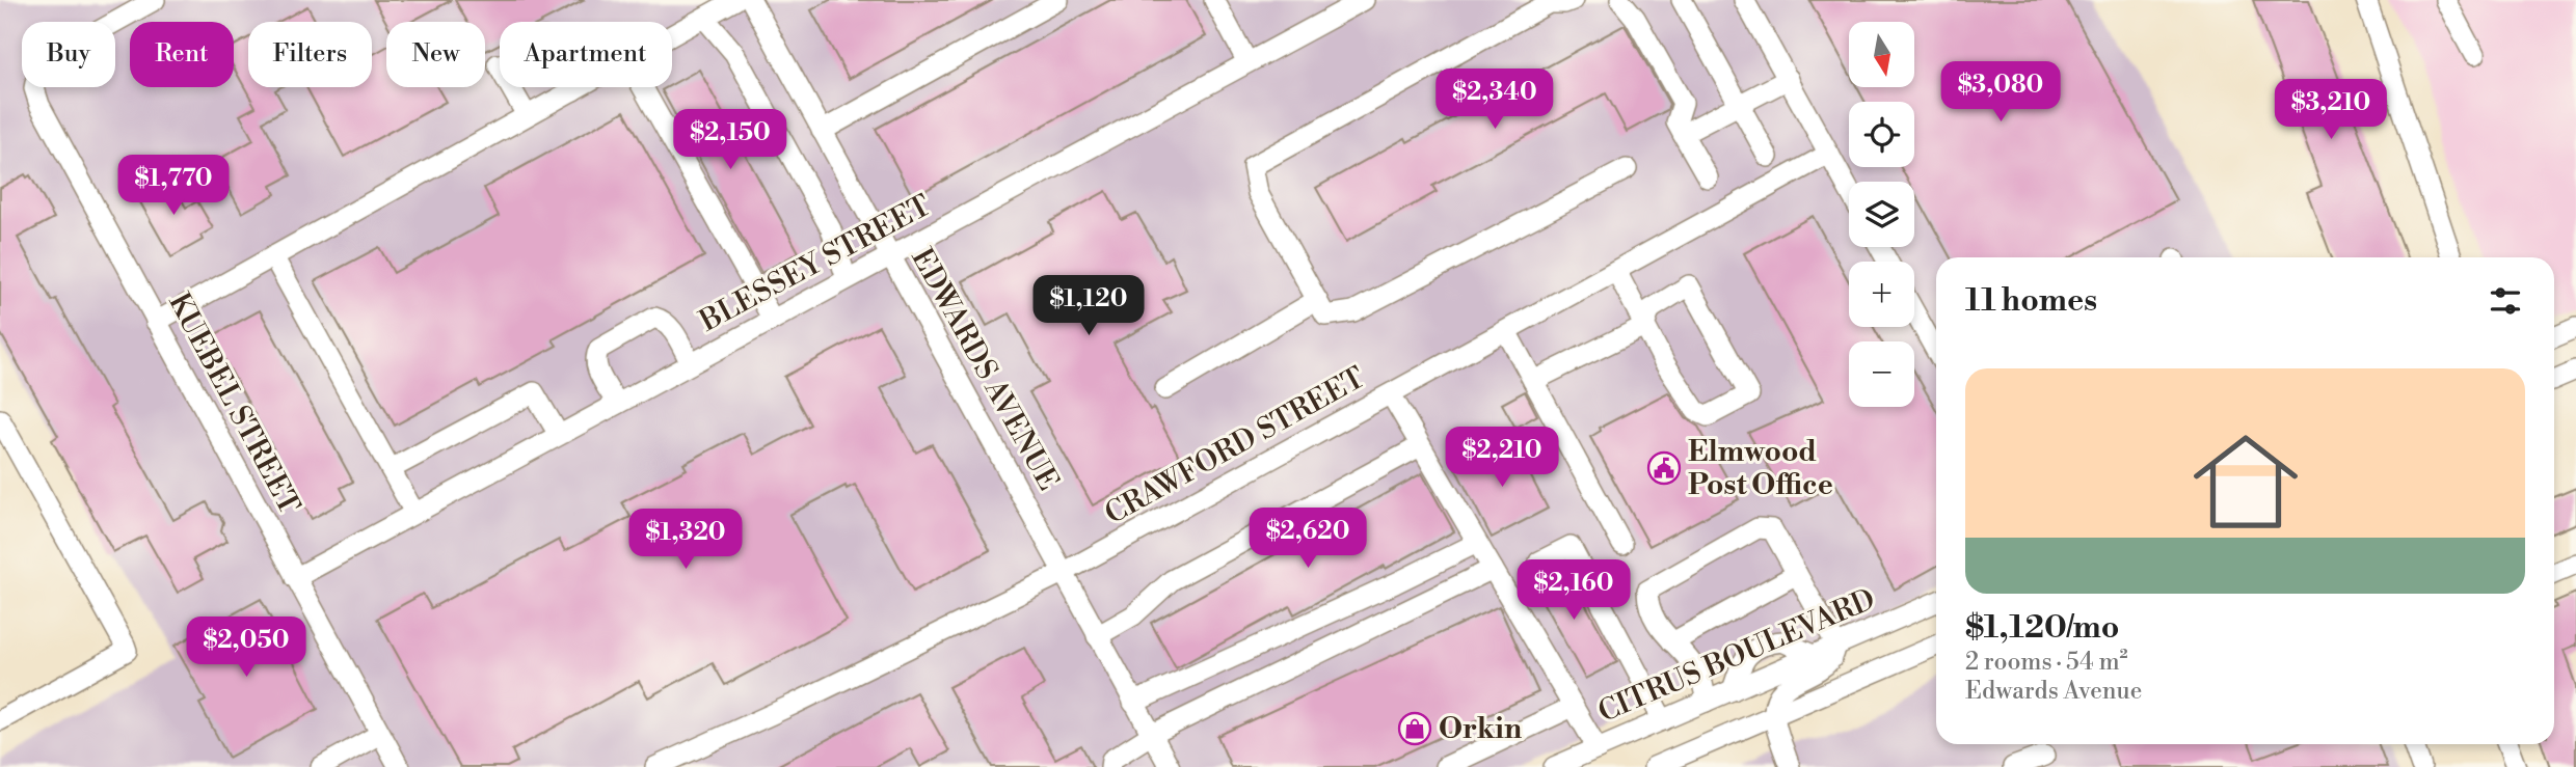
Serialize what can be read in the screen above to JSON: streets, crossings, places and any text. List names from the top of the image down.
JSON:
{
  "streets": {
    "street": [
      "BLESSEY STREET",
      "EDWARDS AVENUE",
      "KUEBEL STREET",
      "CRAWFORD STREET",
      "CITRUS BOULEVARD"
    ]
  },
  "crossings": [
    ["BLESSEY STREET", "EDWARDS AVENUE"],
    ["BLESSEY STREET", "KUEBEL STREET"],
    ["EDWARDS AVENUE", "CRAWFORD STREET"]
  ],
  "places": {
    "public building": ["Elmwood Post Office"],
    "shop": ["Orkin"]
  },
  "north": "bottom",
  "page": {
    "map_buttons": ["+", "−"],
    "chip": [
      "Buy",
      "Rent",
      "Filters",
      "New",
      "Apartment"
    ],
    "price": [
      "$3,080",
      "$2,340",
      "$3,210",
      "$2,150",
      "$1,770",
      "$1,120",
      "$2,210",
      "$2,620",
      "$1,320",
      "$2,160",
      "$2,050"
    ],
    "heading": "11 homes",
    "list": [
      {
        "name": "$1,120/mo",
        "note": "2 rooms · 54 m² · Edwards Avenue"
      }
    ]
  }
}
